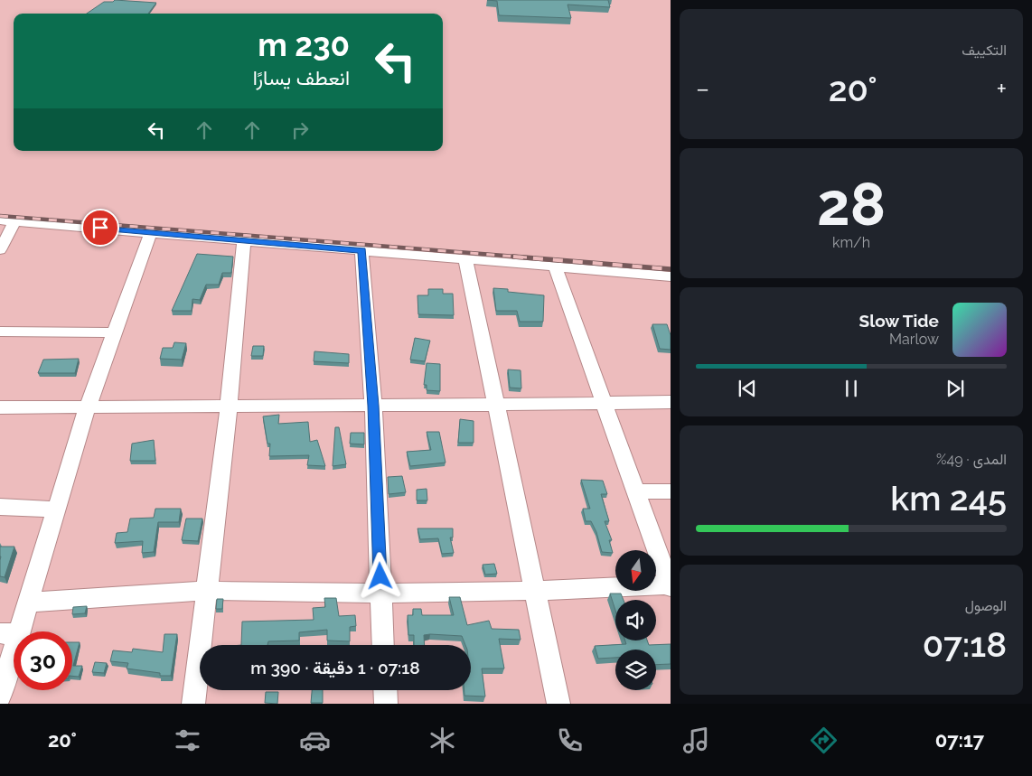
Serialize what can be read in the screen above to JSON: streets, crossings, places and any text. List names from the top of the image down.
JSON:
{
  "north": "bottom",
  "page": {
    "tile": [
      "التكييف",
      ["28", "km/h"],
      ["المدى · 49%", "245 km"],
      ["الوصول", "07:18"]
    ],
    "turn": ["230 m", "انعطف يسارًا"],
    "heat": ["−", "20°", "+"],
    "song": ["Slow Tide", "Marlow"],
    "limit": "30",
    "trip": "07:18 · 1 دقيقة · 390 m",
    "tabs": ["07:17", "20°"]
  }
}
